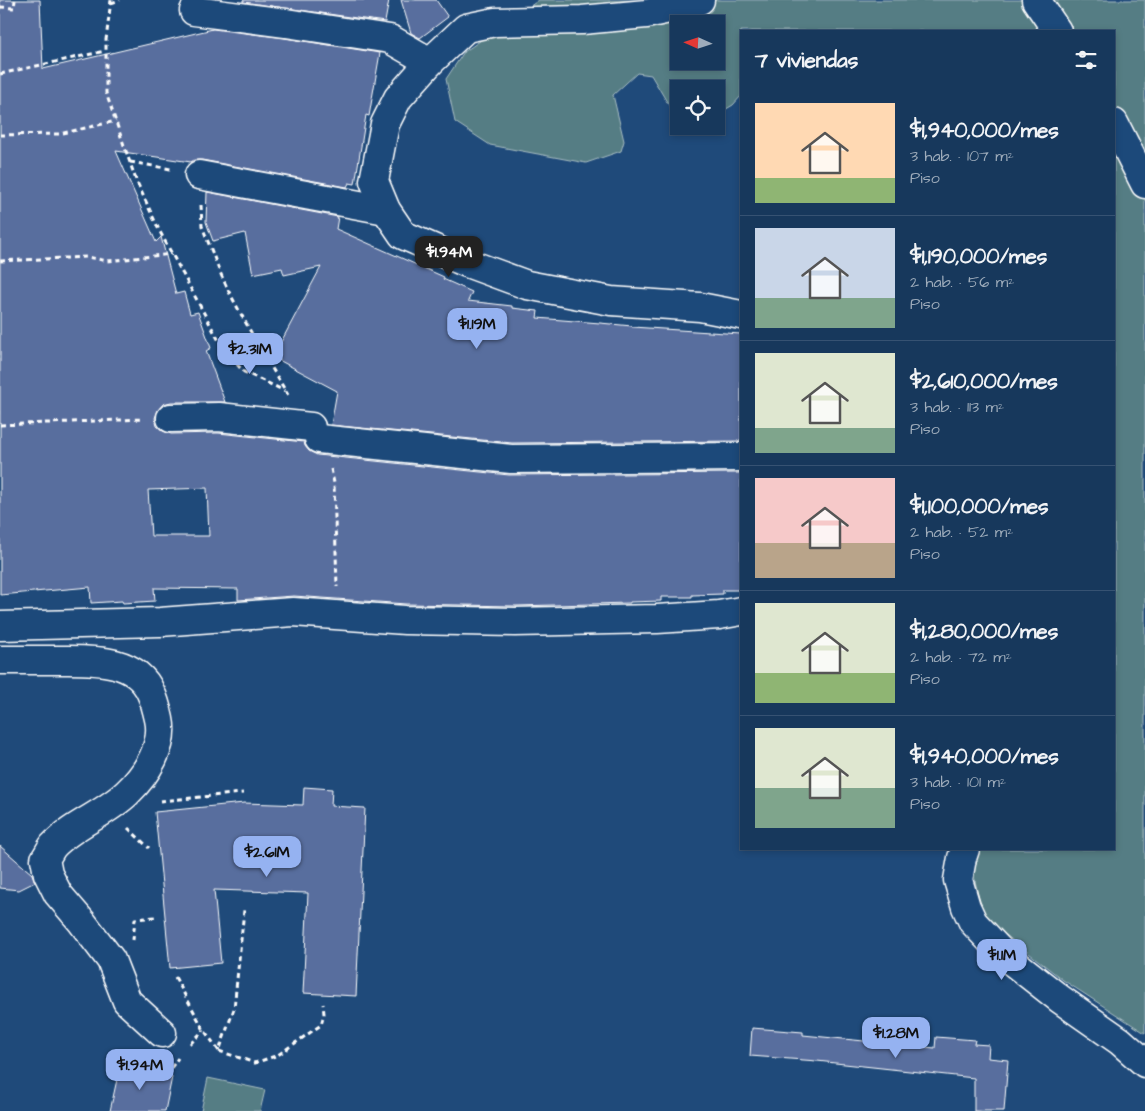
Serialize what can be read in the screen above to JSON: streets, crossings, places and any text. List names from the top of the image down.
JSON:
{
  "north": "left",
  "page": {
    "heading": "7 viviendas",
    "list": [
      {
        "name": "$1,940,000/mes",
        "note": "3 hab. · 107 m² · Piso"
      },
      {
        "name": "$1,190,000/mes",
        "note": "2 hab. · 56 m² · Piso"
      },
      {
        "name": "$2,610,000/mes",
        "note": "3 hab. · 113 m² · Piso"
      },
      {
        "name": "$1,100,000/mes",
        "note": "2 hab. · 52 m² · Piso"
      },
      {
        "name": "$1,280,000/mes",
        "note": "2 hab. · 72 m² · Piso"
      },
      {
        "name": "$1,940,000/mes",
        "note": "3 hab. · 101 m² · Piso"
      }
    ],
    "price": [
      "$1.94M",
      "$1.19M",
      "$2.31M",
      "$2.61M",
      "$1.1M",
      "$1.28M",
      "$1.94M"
    ]
  }
}
